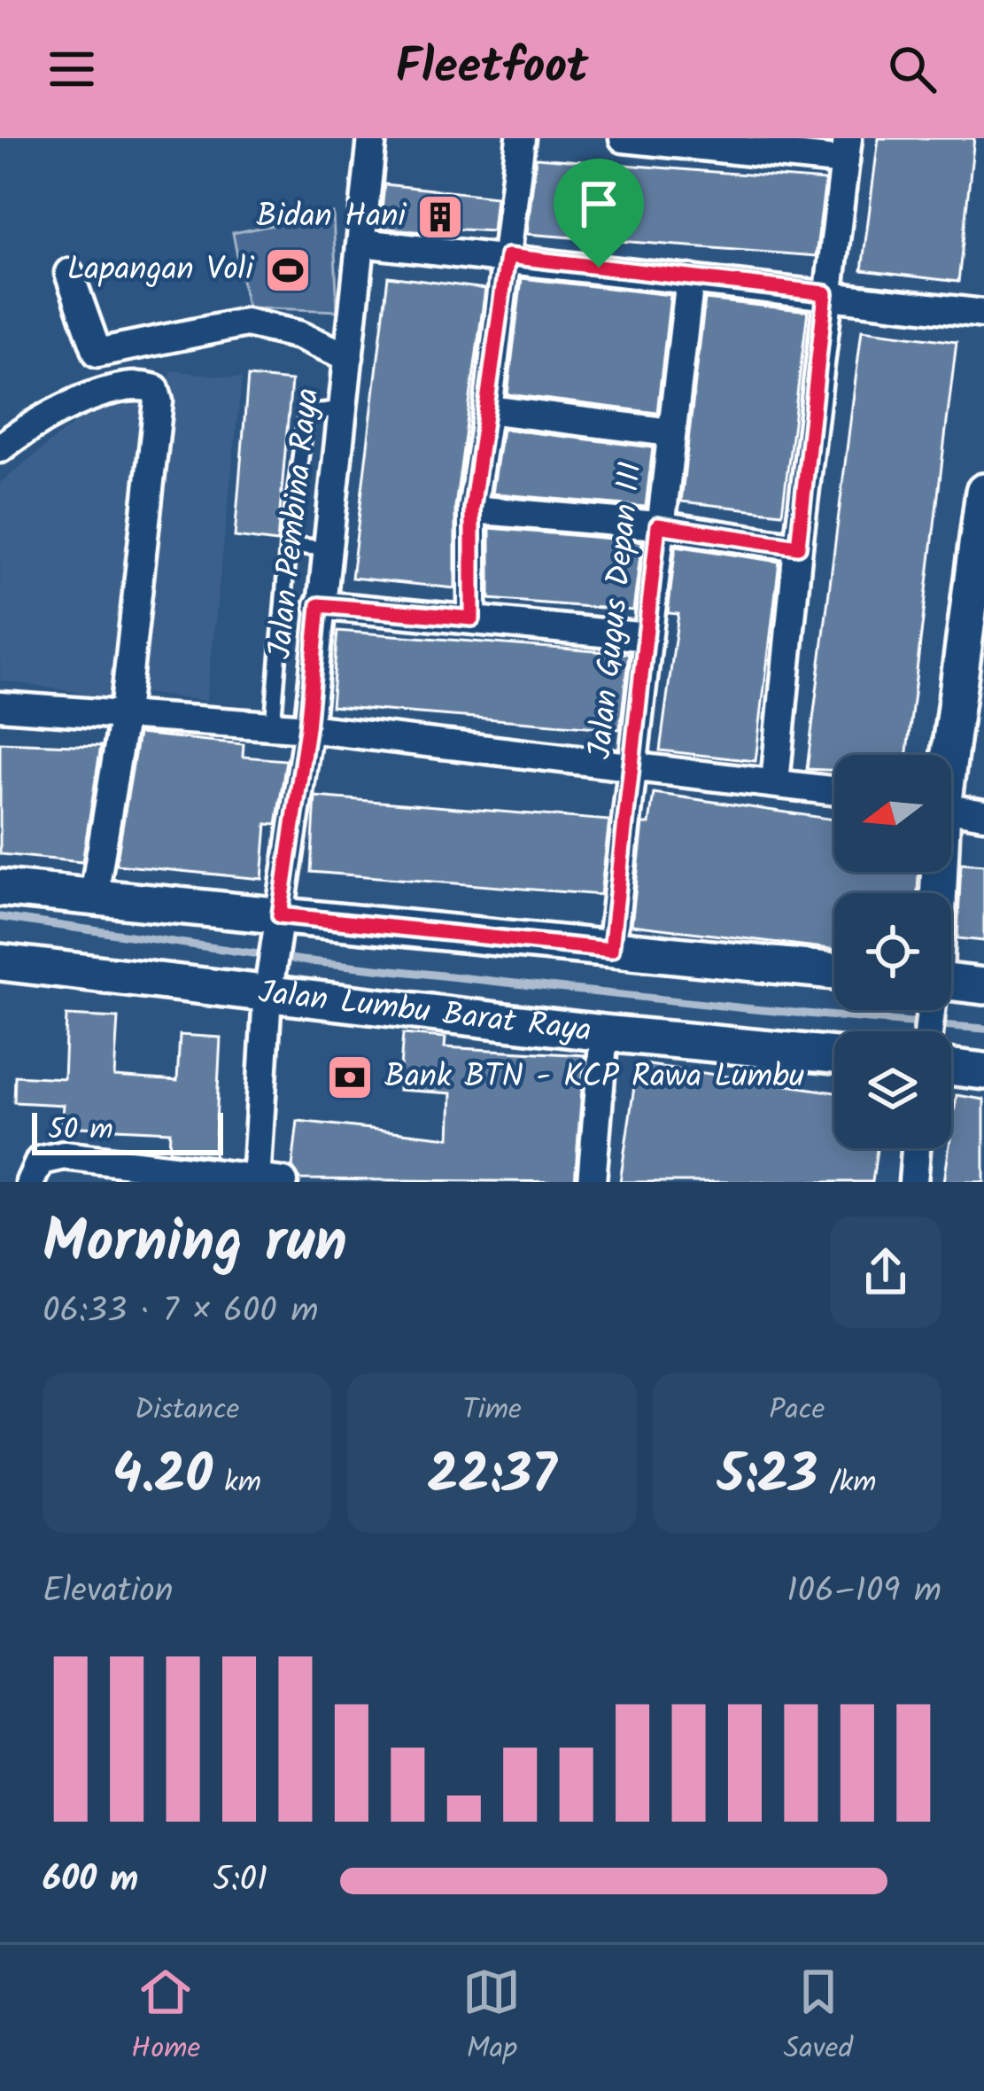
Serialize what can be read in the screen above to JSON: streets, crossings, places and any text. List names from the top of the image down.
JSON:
{
  "streets": {
    "street": ["Jalan Pembina Raya", "Jalan Gugus Depan III", "Jalan Lumbu Barat Raya"]
  },
  "crossings": [
    ["Jalan Pembina Raya", "Jalan Lumbu Barat Raya"]
  ],
  "places": {
    "building": ["Bidan Hani"],
    "sports": ["Lapangan Voli"],
    "bank": ["Bank BTN - KCP Rawa Lumbu"]
  },
  "scale_bar": "50 m",
  "north": "left",
  "page": {
    "header": "Fleetfoot",
    "scale": "50 m",
    "heading": ["Morning run", "06:33 · 7 × 600 m"],
    "stats": [
      ["Distance", "4.20 km"],
      ["Time", "22:37"],
      ["Pace", "5:23 /km"]
    ],
    "chart": ["Elevation", "106–109 m"],
    "list": [
      {
        "name": "600 m",
        "note": "5:01"
      }
    ],
    "tabs": ["Home", "Map", "Saved"]
  }
}
